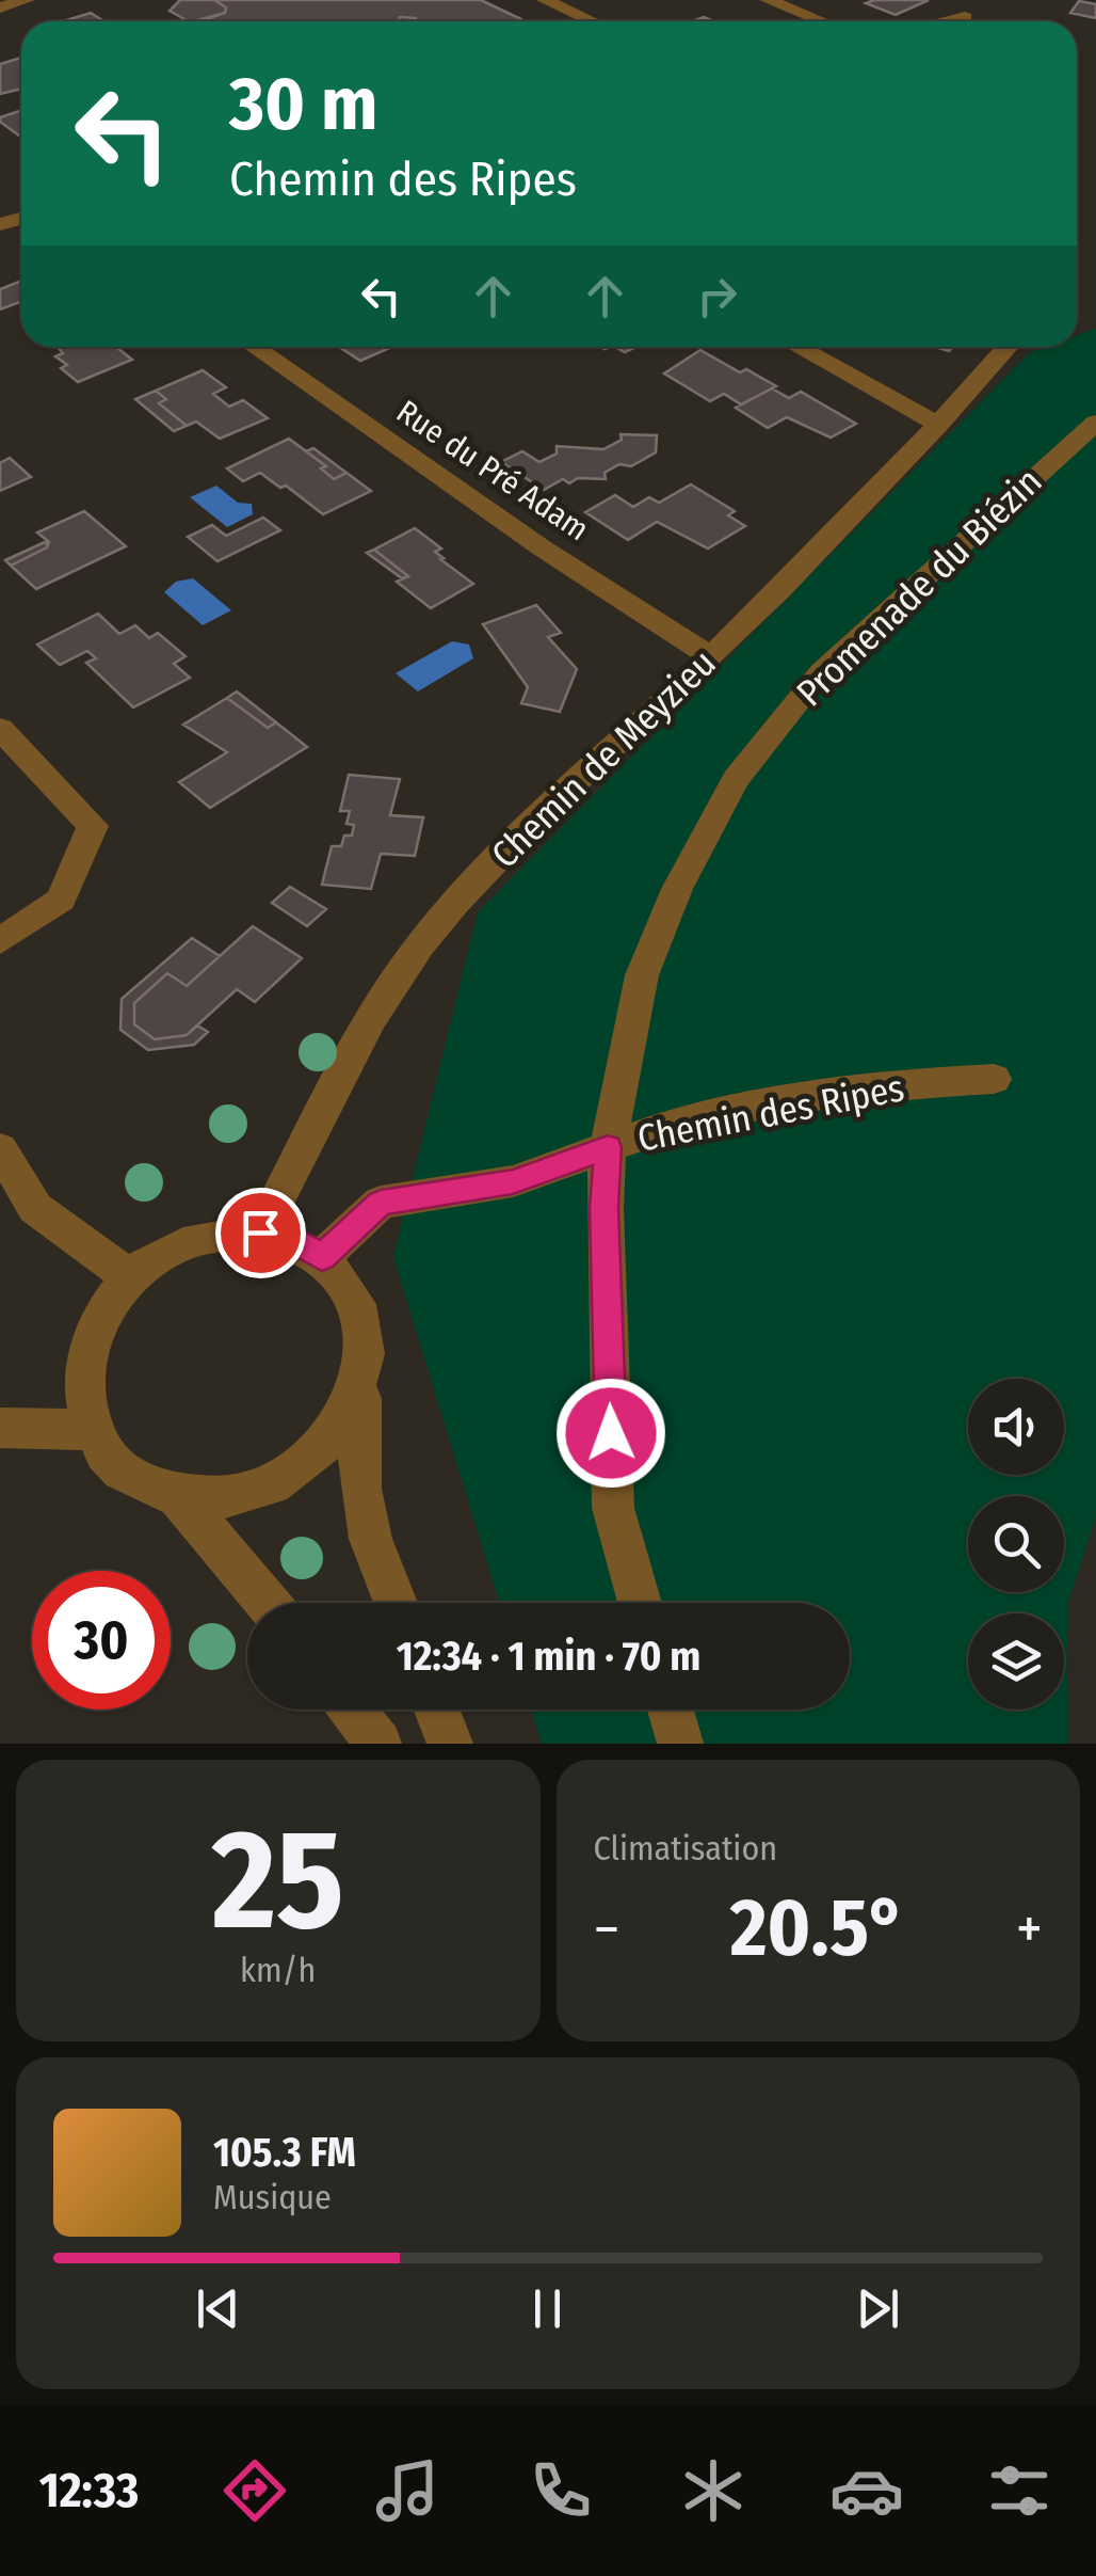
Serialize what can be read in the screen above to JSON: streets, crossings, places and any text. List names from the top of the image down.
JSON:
{
  "streets": {
    "street": [
      "Rue du Pré Adam",
      "Promenade du Biézin",
      "Chemin de Meyzieu",
      "Chemin des Ripes"
    ]
  },
  "crossings": [
    ["Rue du Pré Adam", "Chemin de Meyzieu"],
    ["Promenade du Biézin", "Chemin des Ripes"],
    ["Chemin de Meyzieu", "Chemin des Ripes"]
  ],
  "page": {
    "turn": ["30 m", "Chemin des Ripes"],
    "limit": "30",
    "trip": "12:34 · 1 min · 70 m",
    "tile": [
      ["25", "km/h"],
      "Climatisation"
    ],
    "heat": ["−", "20.5°", "+"],
    "song": ["105.3 FM", "Musique"],
    "tabs": "12:33"
  }
}
